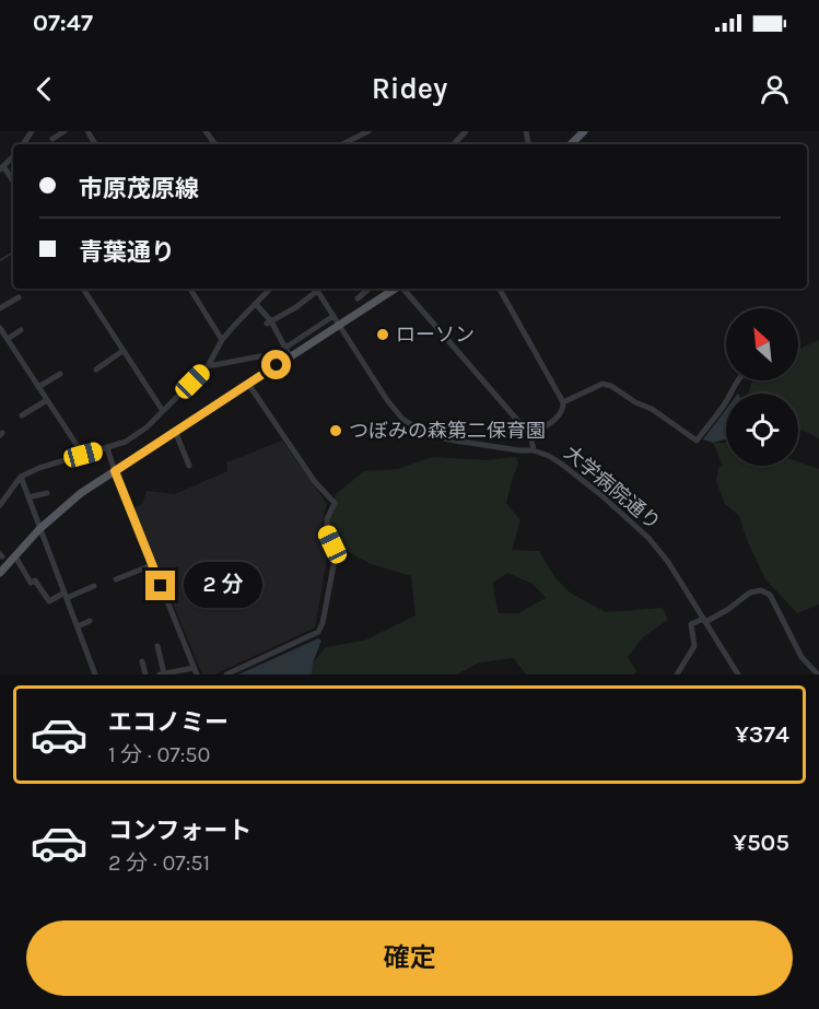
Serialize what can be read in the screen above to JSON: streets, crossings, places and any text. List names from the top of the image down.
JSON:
{
  "streets": {
    "street": ["大学病院通り"]
  },
  "places": ["ローソン", "つぼみの森第二保育園"],
  "north": "top left",
  "page": {
    "status": "07:47",
    "header": "Ridey",
    "banner": ["市原茂原線", "青葉通り"],
    "bubble": "2 分",
    "list": [
      {
        "name": "エコノミー",
        "note": "1 分 · 07:50",
        "value": "¥374"
      },
      {
        "name": "コンフォート",
        "note": "2 分 · 07:51",
        "value": "¥505"
      }
    ],
    "buttons": "確定"
  }
}
